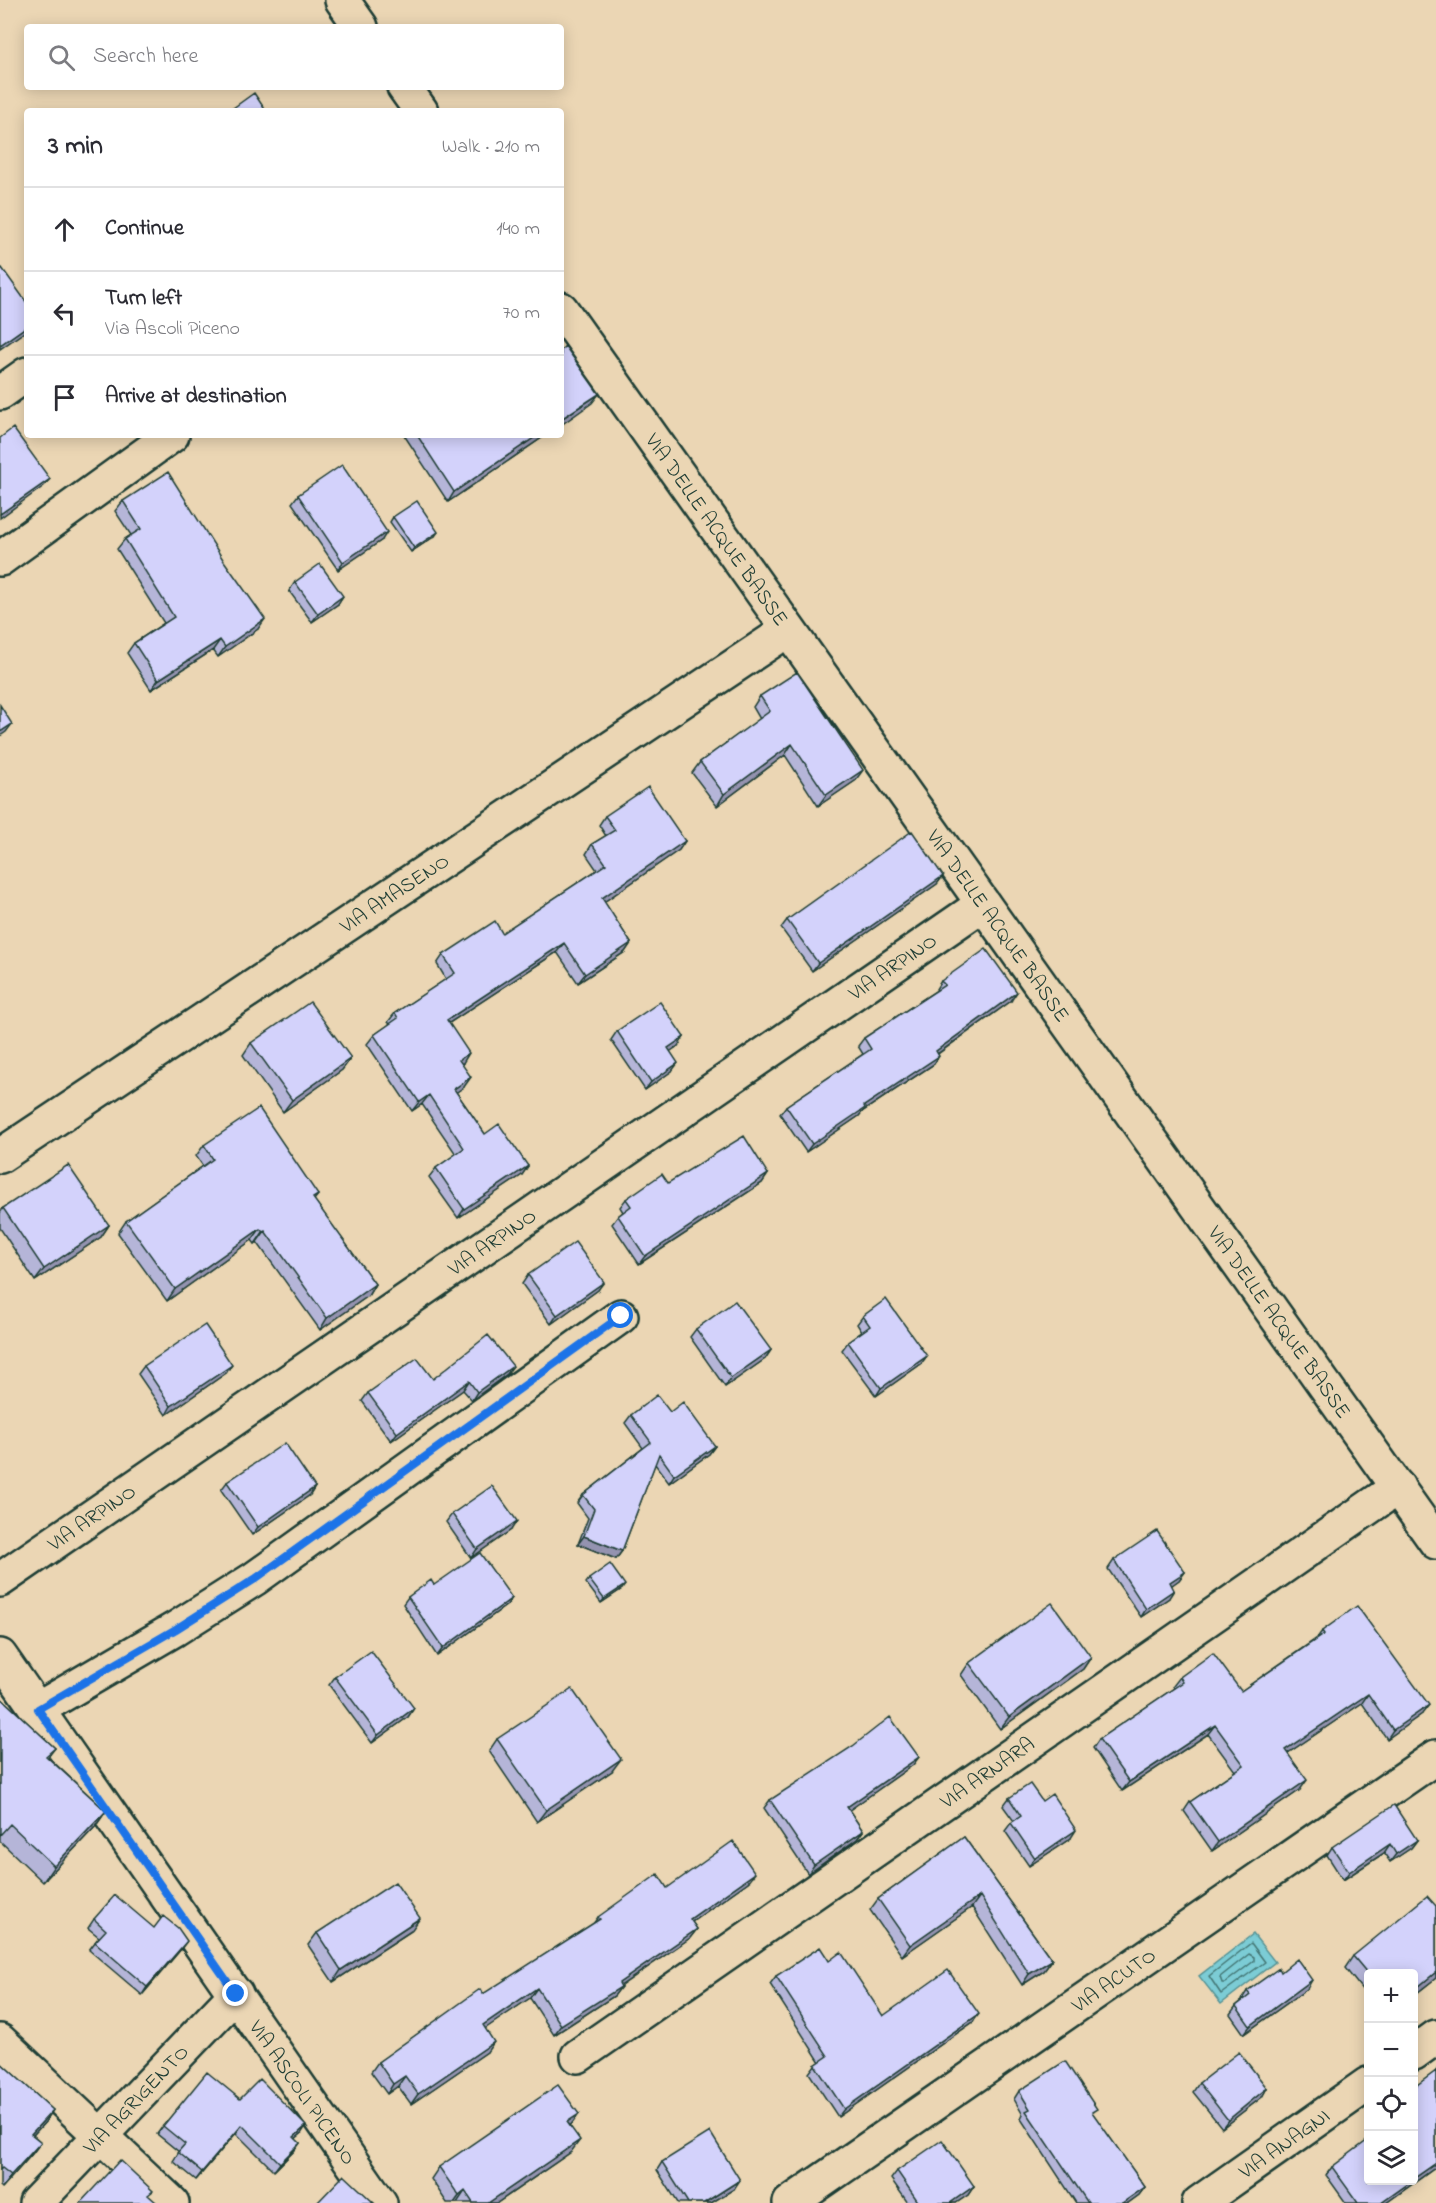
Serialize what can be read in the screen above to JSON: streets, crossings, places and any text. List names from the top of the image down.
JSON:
{
  "streets": {
    "street": [
      "VIA DELLE ACQUE BASSE",
      "VIA AMASENO",
      "VIA ARPINO",
      "VIA ARNARA",
      "VIA ACUTO",
      "VIA ASCOLI PICENO",
      "VIA AGRIGENTO",
      "VIA ANAGNI"
    ]
  },
  "crossings": [
    ["VIA DELLE ACQUE BASSE", "VIA AMASENO"],
    ["VIA DELLE ACQUE BASSE", "VIA ARPINO"],
    ["VIA DELLE ACQUE BASSE", "VIA ARNARA"],
    ["VIA ASCOLI PICENO", "VIA AGRIGENTO"]
  ],
  "page": {
    "search": "Search here",
    "heading": ["3 min", "Walk · 210 m"],
    "list": [
      ["Continue", "140 m"],
      ["Turn left", "Via Ascoli Piceno", "70 m"],
      "Arrive at destination"
    ],
    "map_buttons": ["+", "−"]
  }
}
